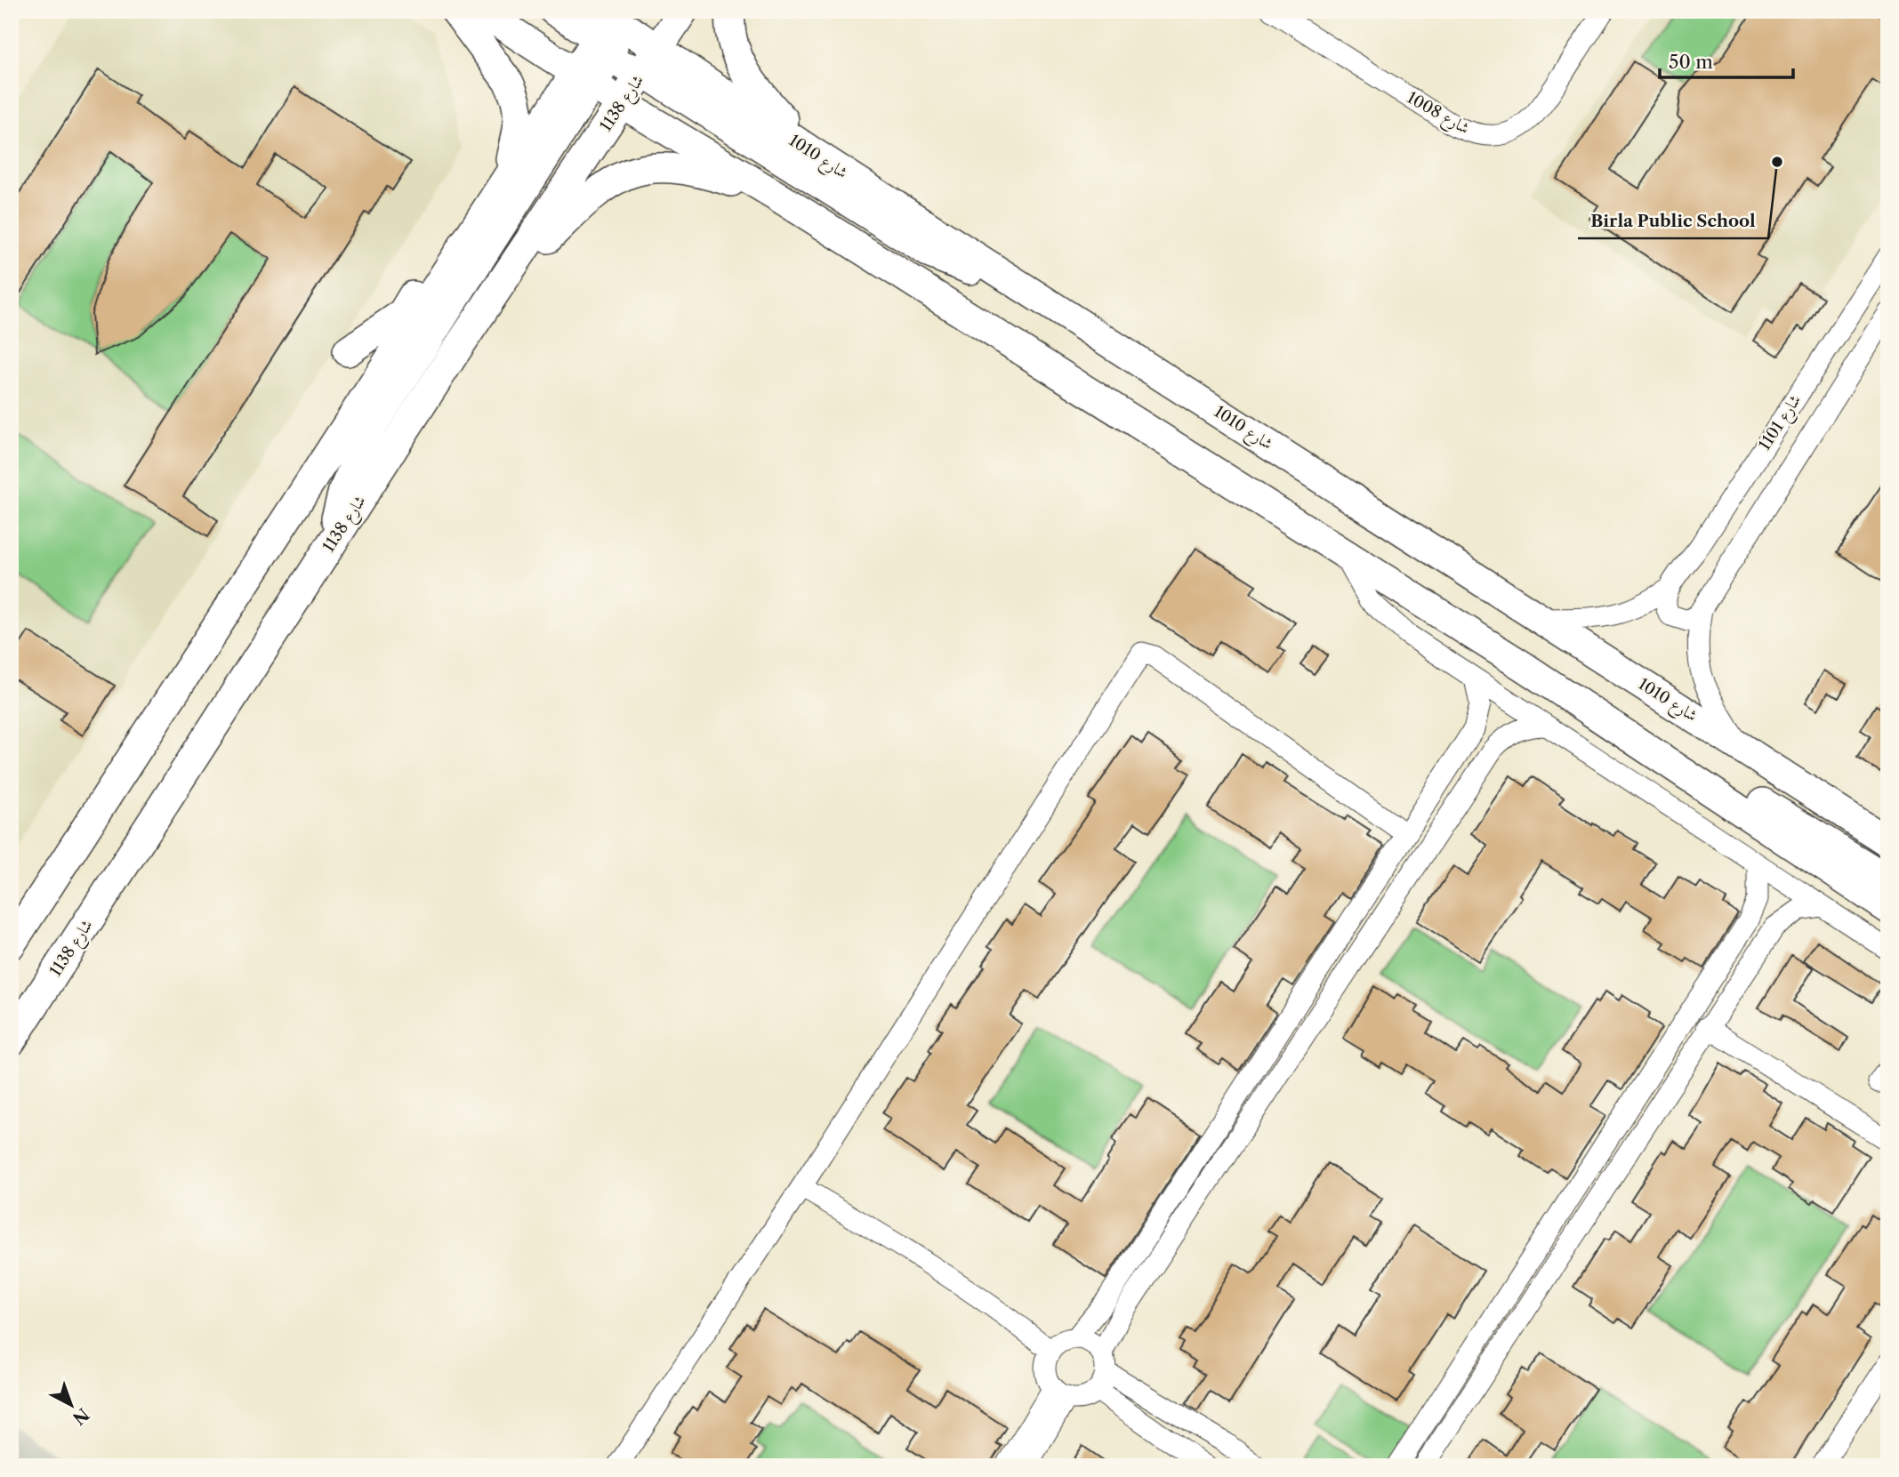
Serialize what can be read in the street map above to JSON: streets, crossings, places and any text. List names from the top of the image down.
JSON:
{
  "streets": {
    "street": [
      "شارع 1138",
      "شارع 1008",
      "شارع 1010",
      "شارع 1101"
    ]
  },
  "crossings": [
    ["شارع 1138", "شارع 1010"],
    ["شارع 1010", "شارع 1101"]
  ],
  "places": ["Birla Public School"],
  "scale_bar": "50 m",
  "north": "bottom right"
}
